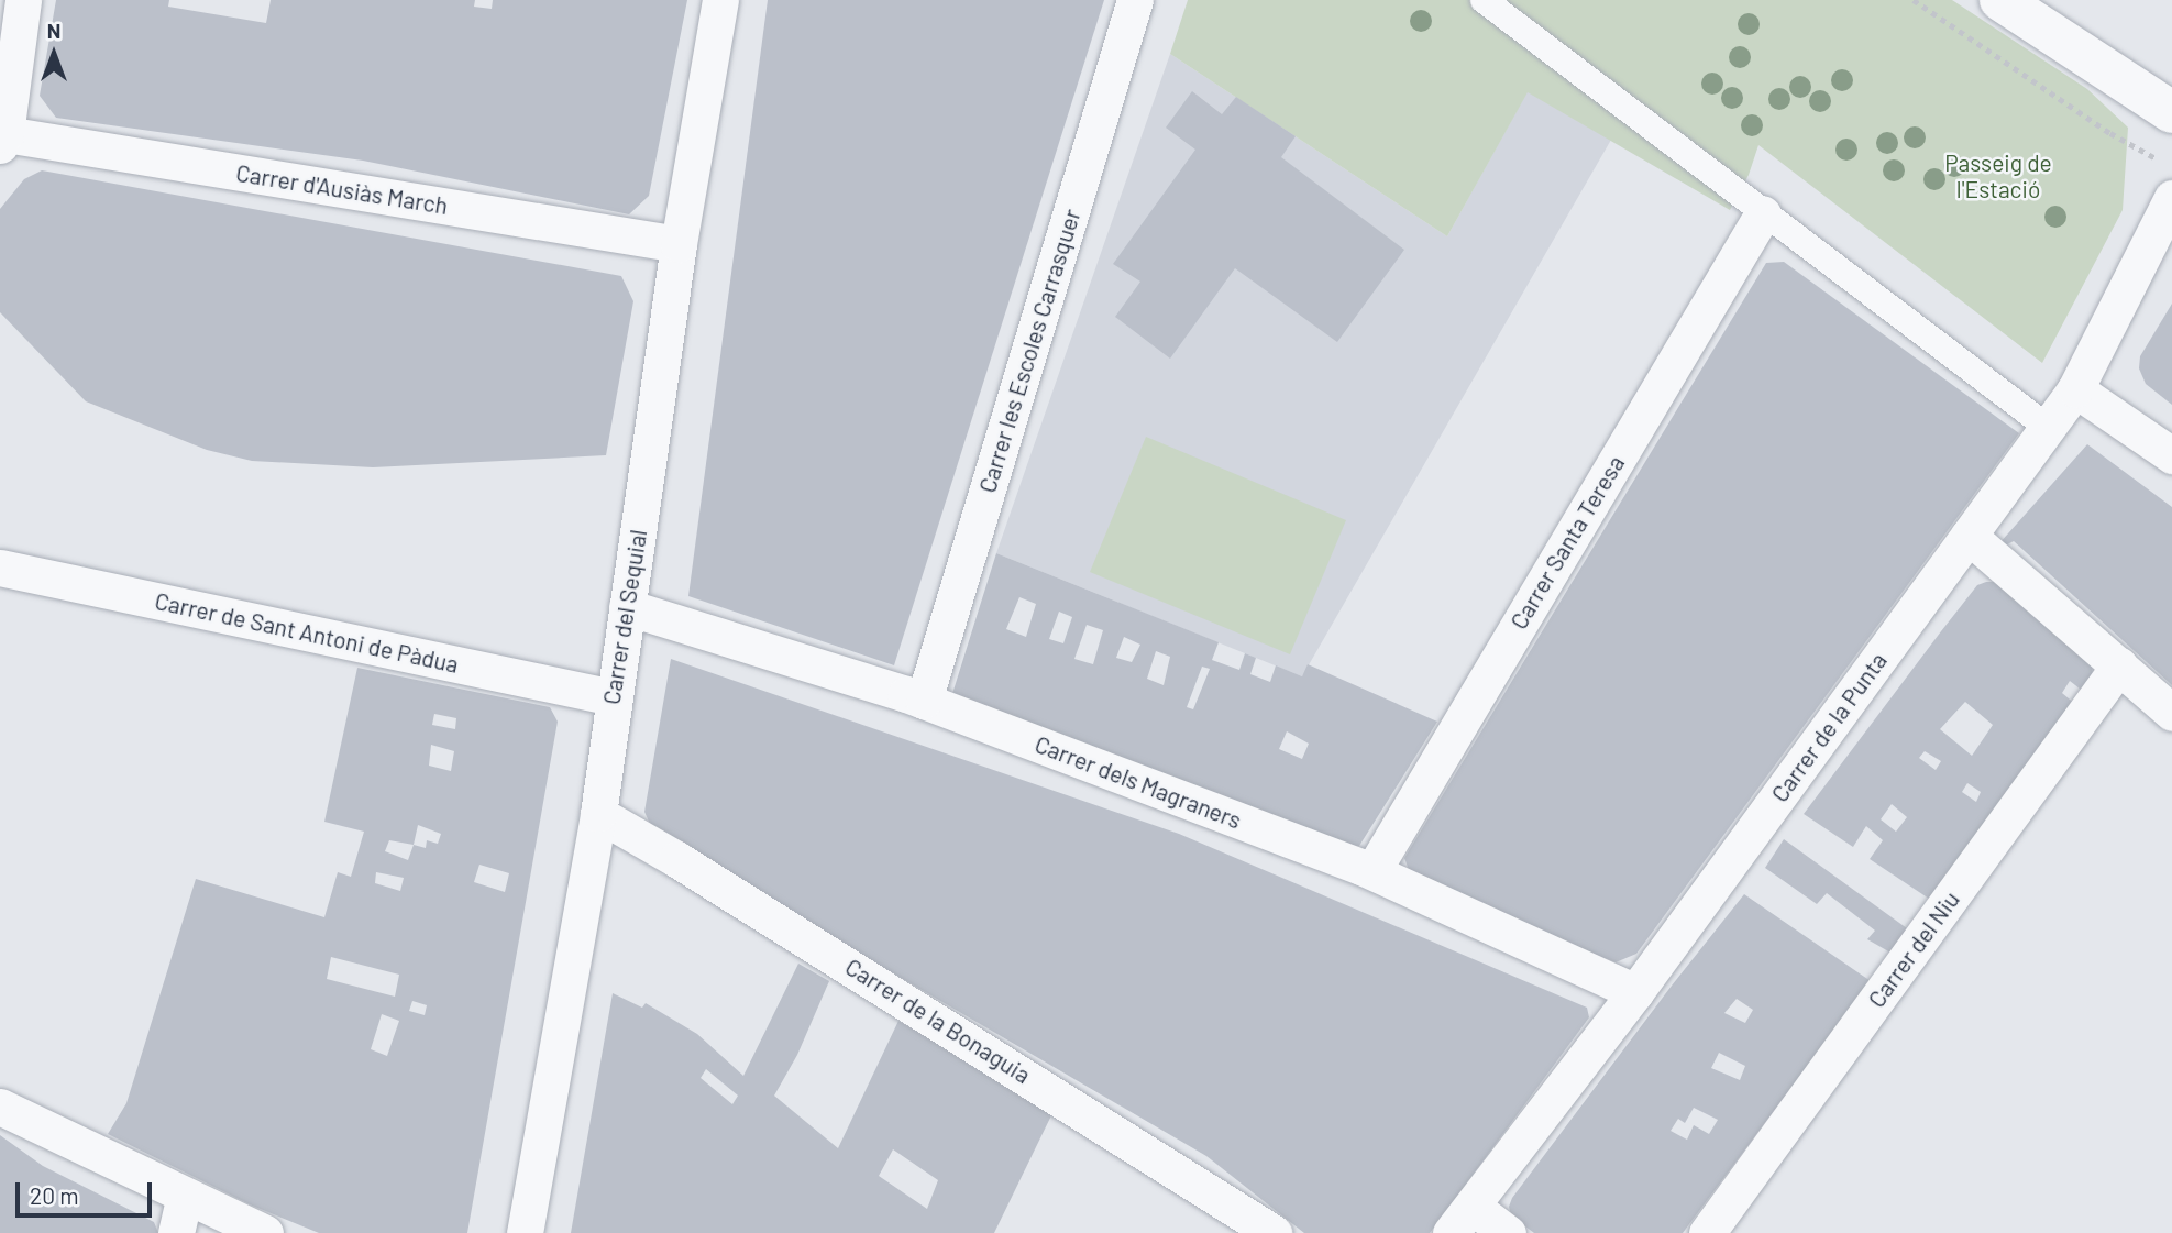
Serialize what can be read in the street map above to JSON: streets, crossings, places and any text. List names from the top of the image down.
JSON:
{
  "streets": {
    "street": [
      "Carrer d'Ausiàs March",
      "Carrer les Escoles Carrasquer",
      "Carrer Santa Teresa",
      "Carrer del Sequial",
      "Carrer de Sant Antoni de Pàdua",
      "Carrer de la Punta",
      "Carrer dels Magraners",
      "Carrer del Niu",
      "Carrer de la Bonaguia"
    ]
  },
  "crossings": [
    ["Carrer d'Ausiàs March", "Carrer del Sequial"],
    ["Carrer les Escoles Carrasquer", "Carrer dels Magraners"],
    ["Carrer Santa Teresa", "Carrer dels Magraners"],
    ["Carrer del Sequial", "Carrer de Sant Antoni de Pàdua"],
    ["Carrer del Sequial", "Carrer dels Magraners"],
    ["Carrer del Sequial", "Carrer de la Bonaguia"],
    ["Carrer de la Punta", "Carrer dels Magraners"]
  ],
  "parks": ["Passeig de l'Estació"],
  "scale_bar": "20 m",
  "north": "top"
}
